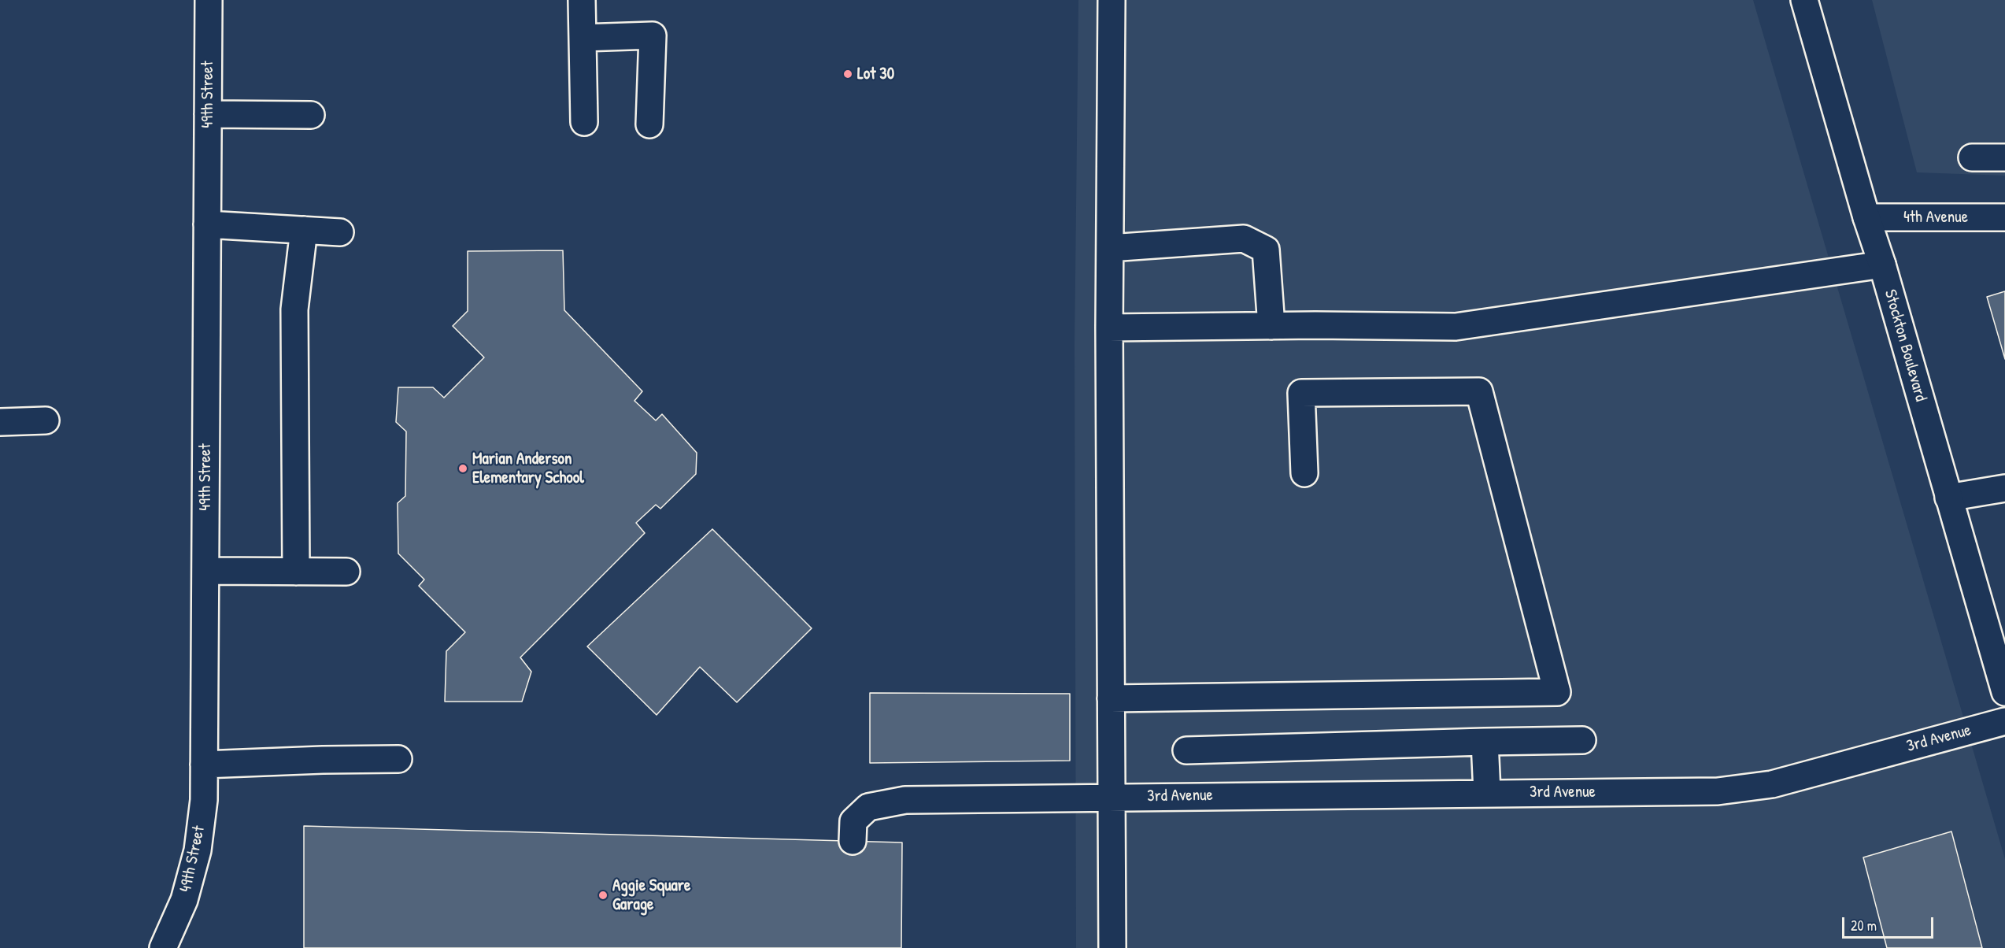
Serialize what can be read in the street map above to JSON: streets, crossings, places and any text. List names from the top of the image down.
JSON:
{
  "streets": {
    "street": [
      "49th Street",
      "4th Avenue",
      "Stockton Boulevard",
      "3rd Avenue"
    ]
  },
  "crossings": [
    ["4th Avenue", "Stockton Boulevard"]
  ],
  "places": ["Lot 30", "Marian Anderson Elementary School", "Aggie Square Garage"],
  "scale_bar": "20 m"
}
